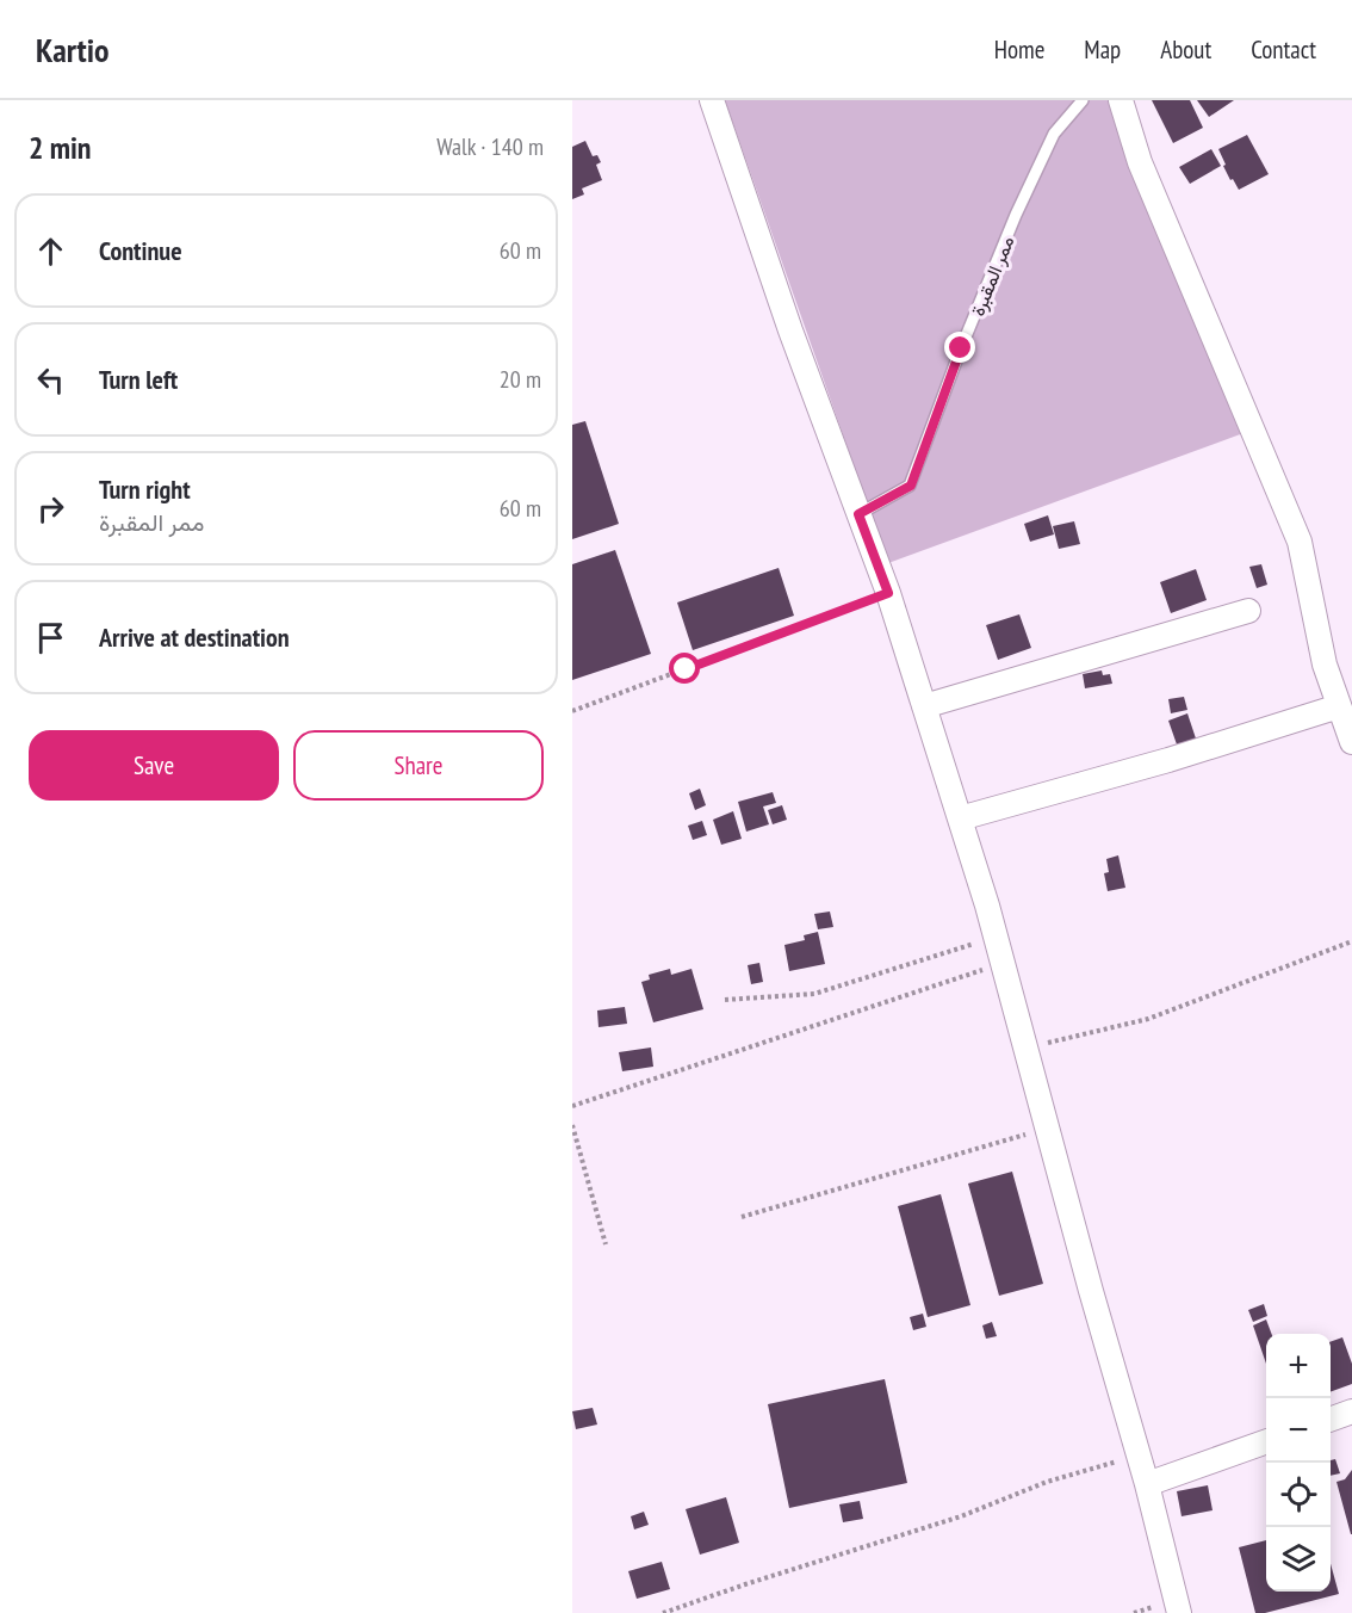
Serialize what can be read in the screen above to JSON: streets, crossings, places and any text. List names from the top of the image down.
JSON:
{
  "streets": {
    "lane": ["ممر المقبرة"]
  },
  "page": {
    "header": "Kartio",
    "nav": [
      "Home",
      "Map",
      "About",
      "Contact"
    ],
    "heading": ["2 min", "Walk · 140 m"],
    "list": [
      ["Continue", "60 m"],
      ["Turn left", "20 m"],
      ["Turn right", "ممر المقبرة", "60 m"],
      "Arrive at destination"
    ],
    "buttons": ["Save", "Share"],
    "map_buttons": ["+", "−"]
  }
}
